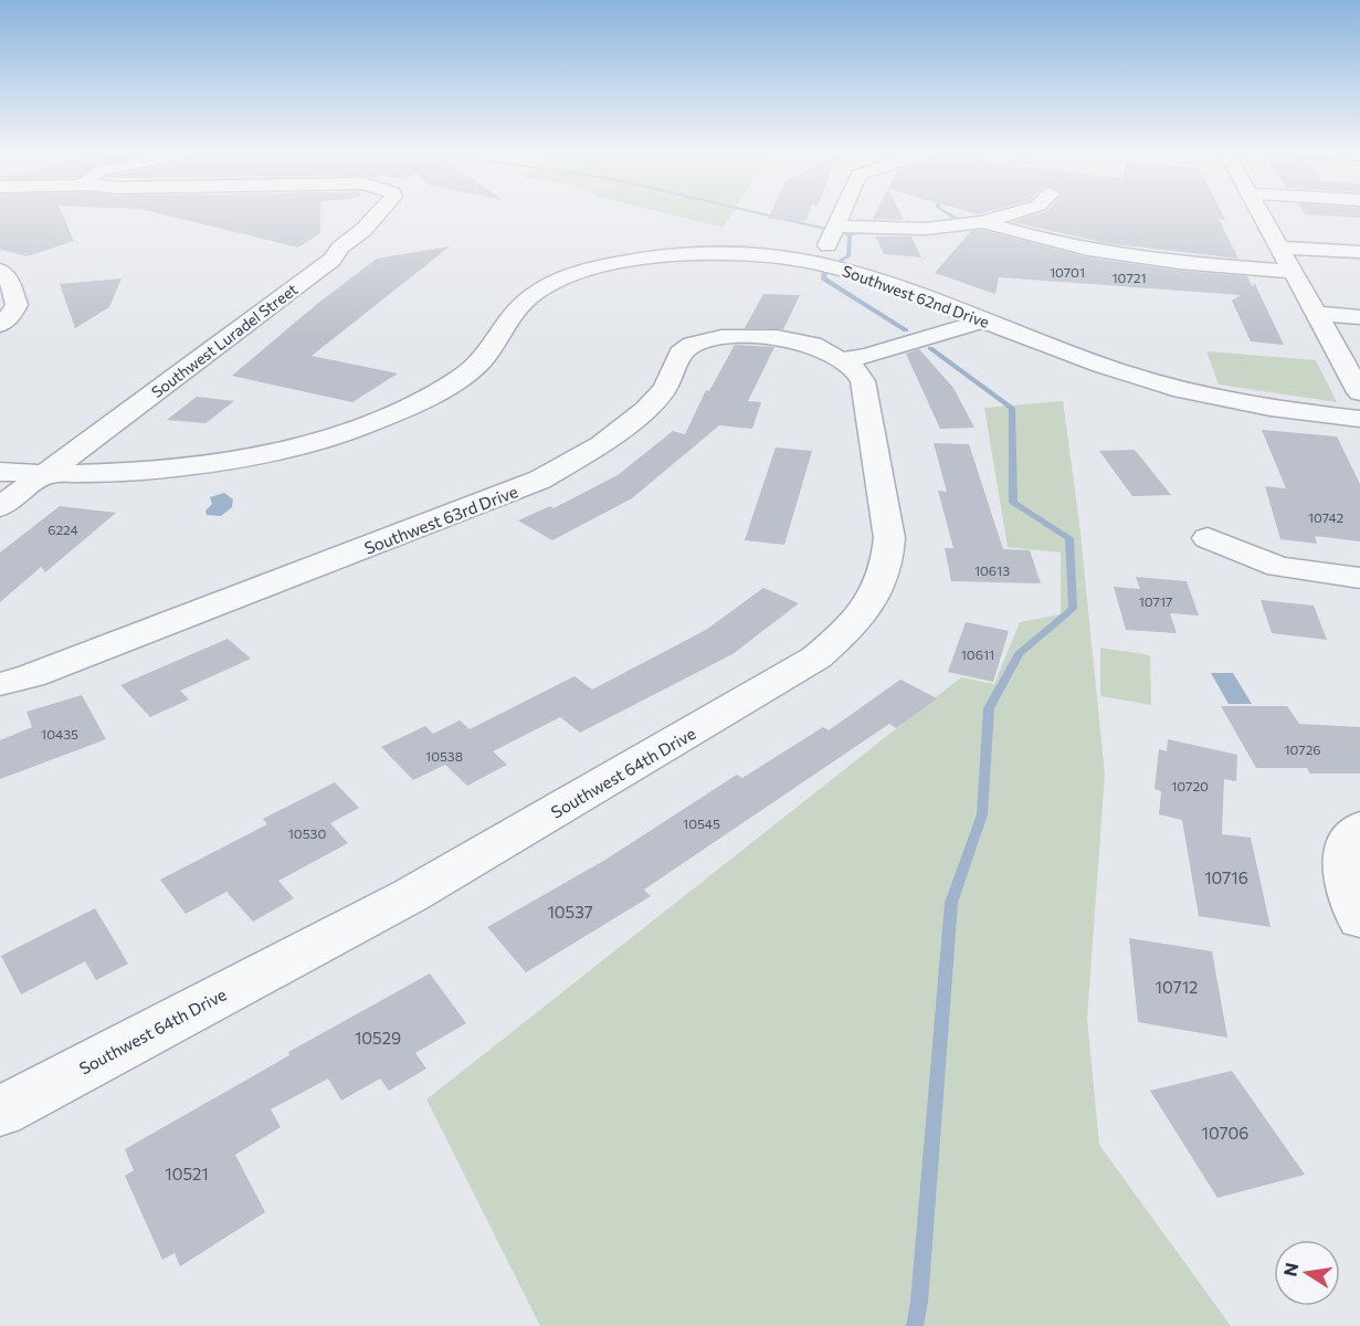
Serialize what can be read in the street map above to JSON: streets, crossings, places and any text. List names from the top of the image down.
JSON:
{
  "streets": {
    "street": [
      "Southwest 62nd Drive",
      "Southwest Luradel Street",
      "Southwest 63rd Drive",
      "Southwest 64th Drive"
    ]
  },
  "crossings": [
    ["Southwest 62nd Drive", "Southwest Luradel Street"],
    ["Southwest 63rd Drive", "Southwest 64th Drive"]
  ],
  "house_numbers": [
    "10701",
    "10721",
    "10742",
    "6224",
    "10613",
    "10717",
    "10611",
    "10435",
    "10726",
    "10538",
    "10720",
    "10545",
    "10530",
    "10716",
    "10537",
    "10712",
    "10529",
    "10706",
    "10521"
  ],
  "north": "left"
}
